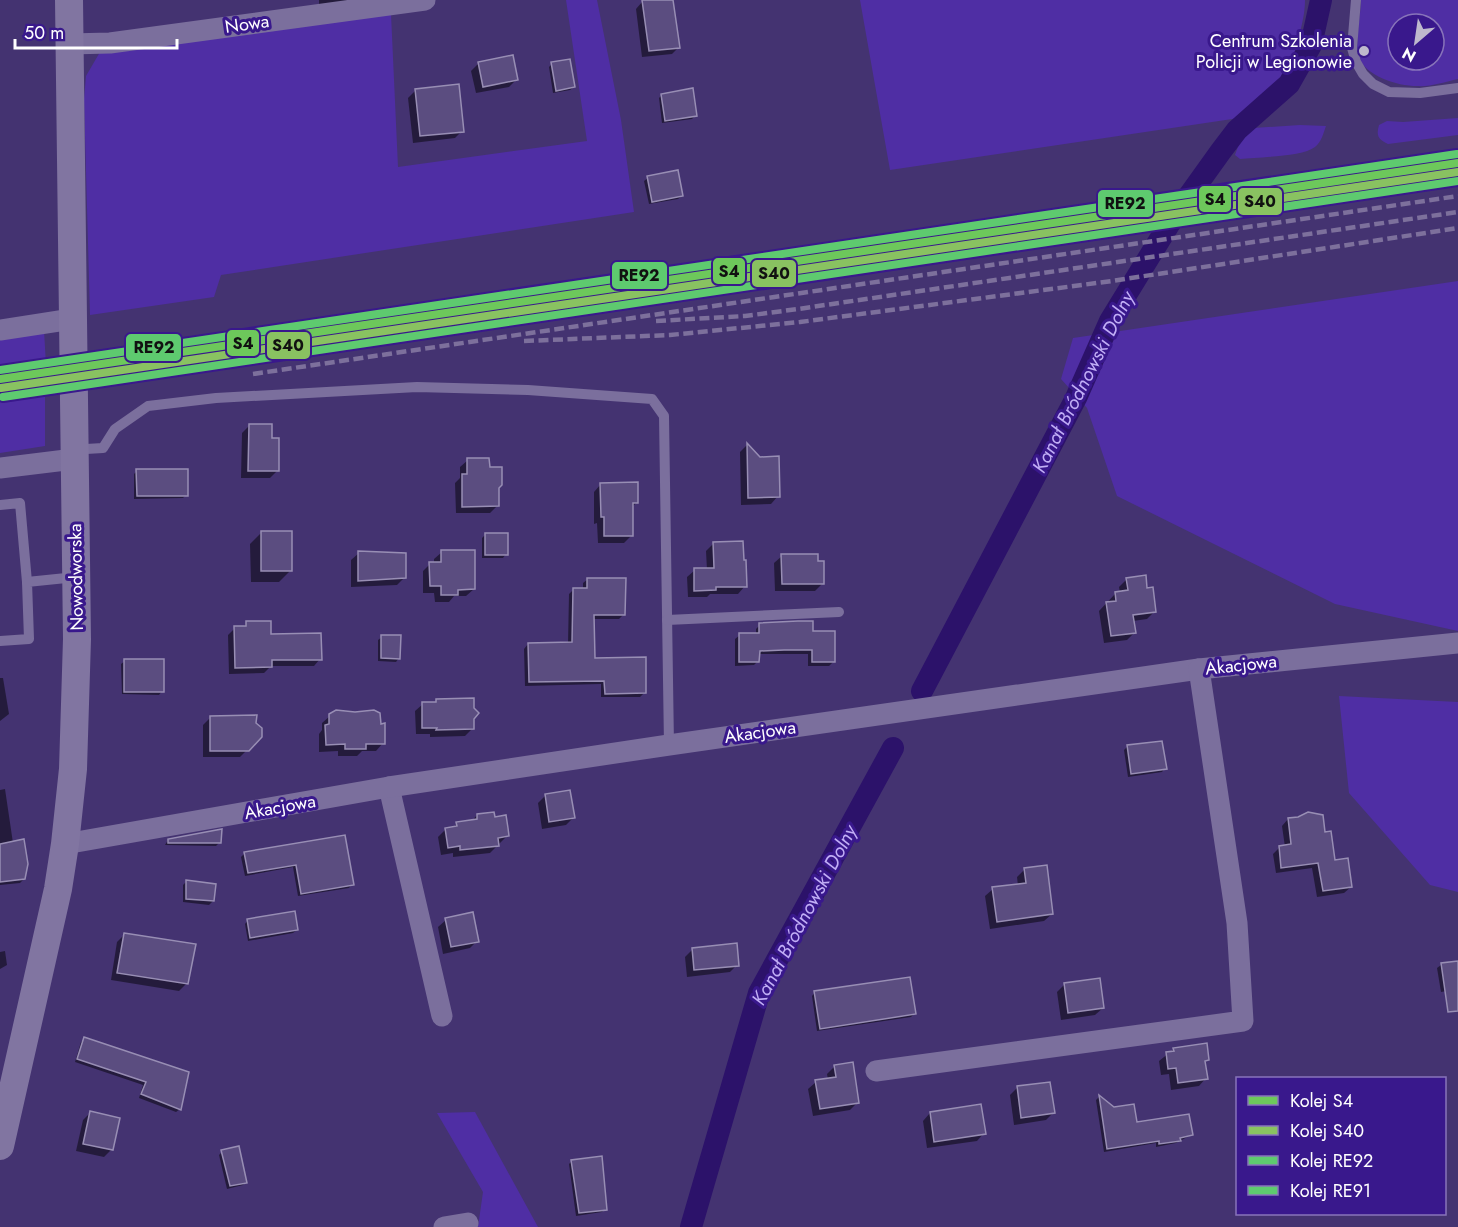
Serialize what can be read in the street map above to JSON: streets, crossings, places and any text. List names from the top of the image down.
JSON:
{
  "streets": {
    "main road": ["Nowodworska"],
    "street": ["Nowa", "Akacjowa"]
  },
  "crossings": [
    ["Nowa", "Nowodworska"],
    ["Nowodworska", "Akacjowa"]
  ],
  "water": ["Kanał Bródnowski Dolny"],
  "places": ["Centrum Szkolenia Policji w Legionowie"],
  "lines": [
    "rail line RE92",
    "rail line S4",
    "rail line S40",
    "rail line RE91"
  ],
  "legend": [
    "Kolej S4",
    "Kolej S40",
    "Kolej RE92",
    "Kolej RE91"
  ],
  "scale_bar": "50 m",
  "north": "bottom left"
}
